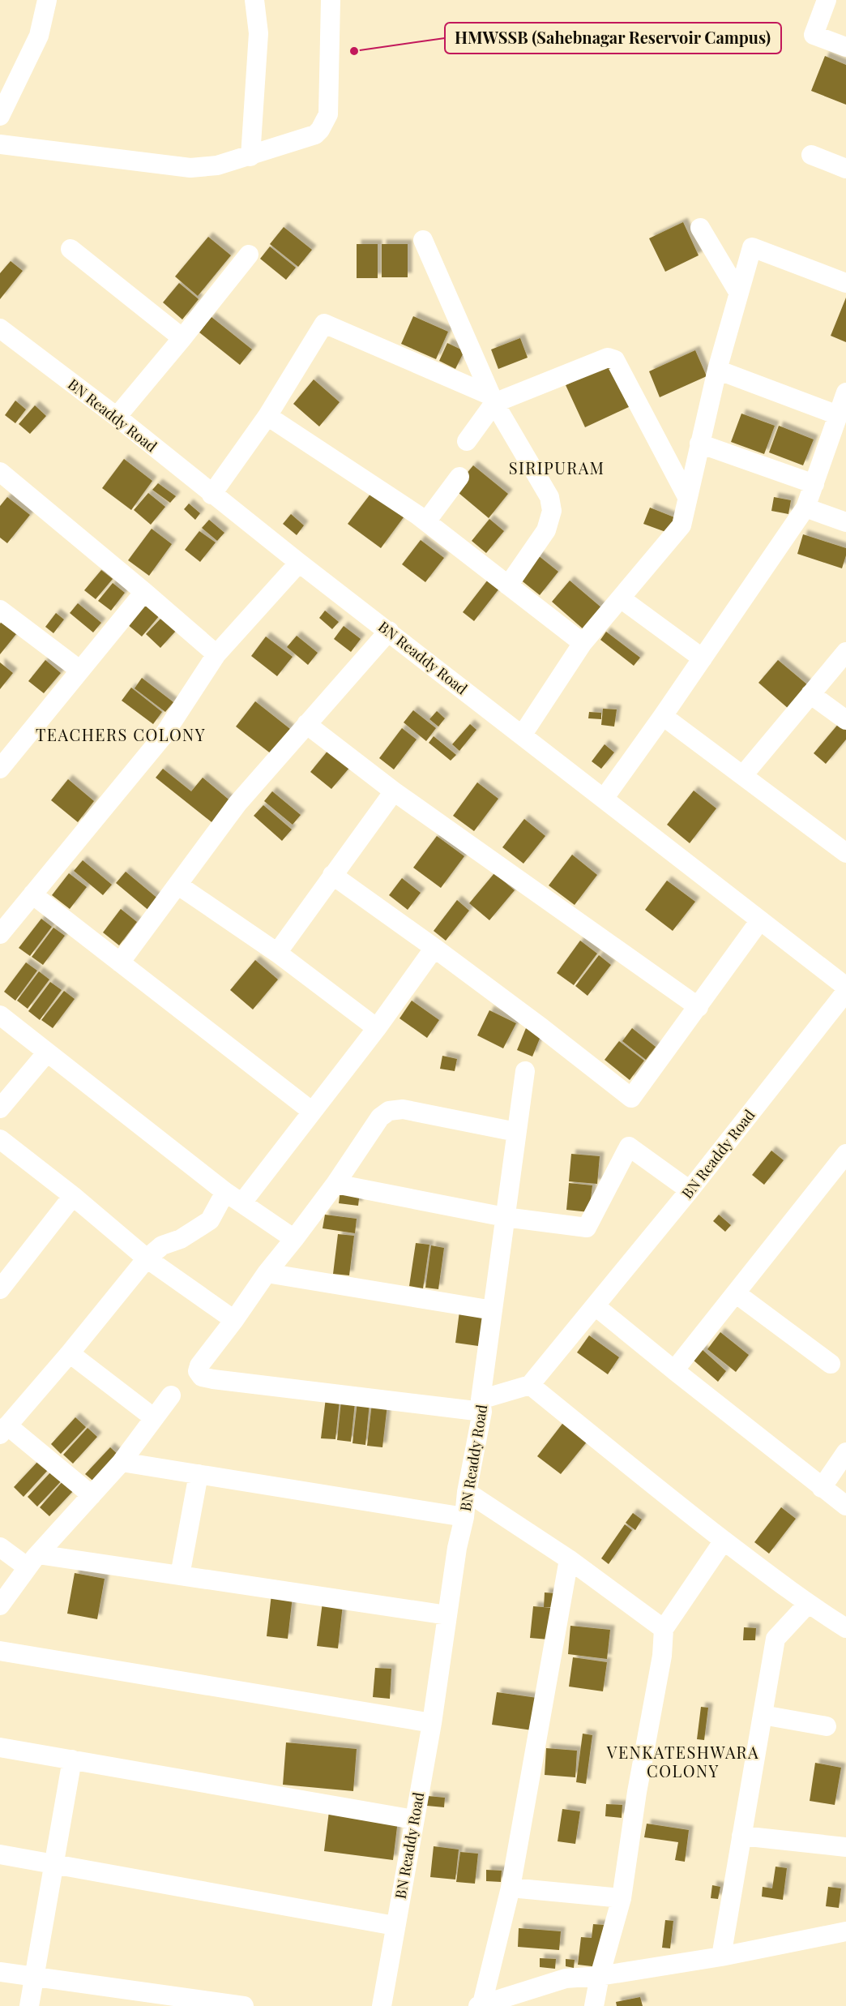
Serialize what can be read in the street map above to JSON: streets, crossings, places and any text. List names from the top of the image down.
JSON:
{
  "streets": {
    "street": ["BN Readdy Road"]
  },
  "districts": ["SIRIPURAM", "TEACHERS COLONY", "VENKATESHWARA COLONY"],
  "places": ["HMWSSB (Sahebnagar Reservoir Campus)"]
}
